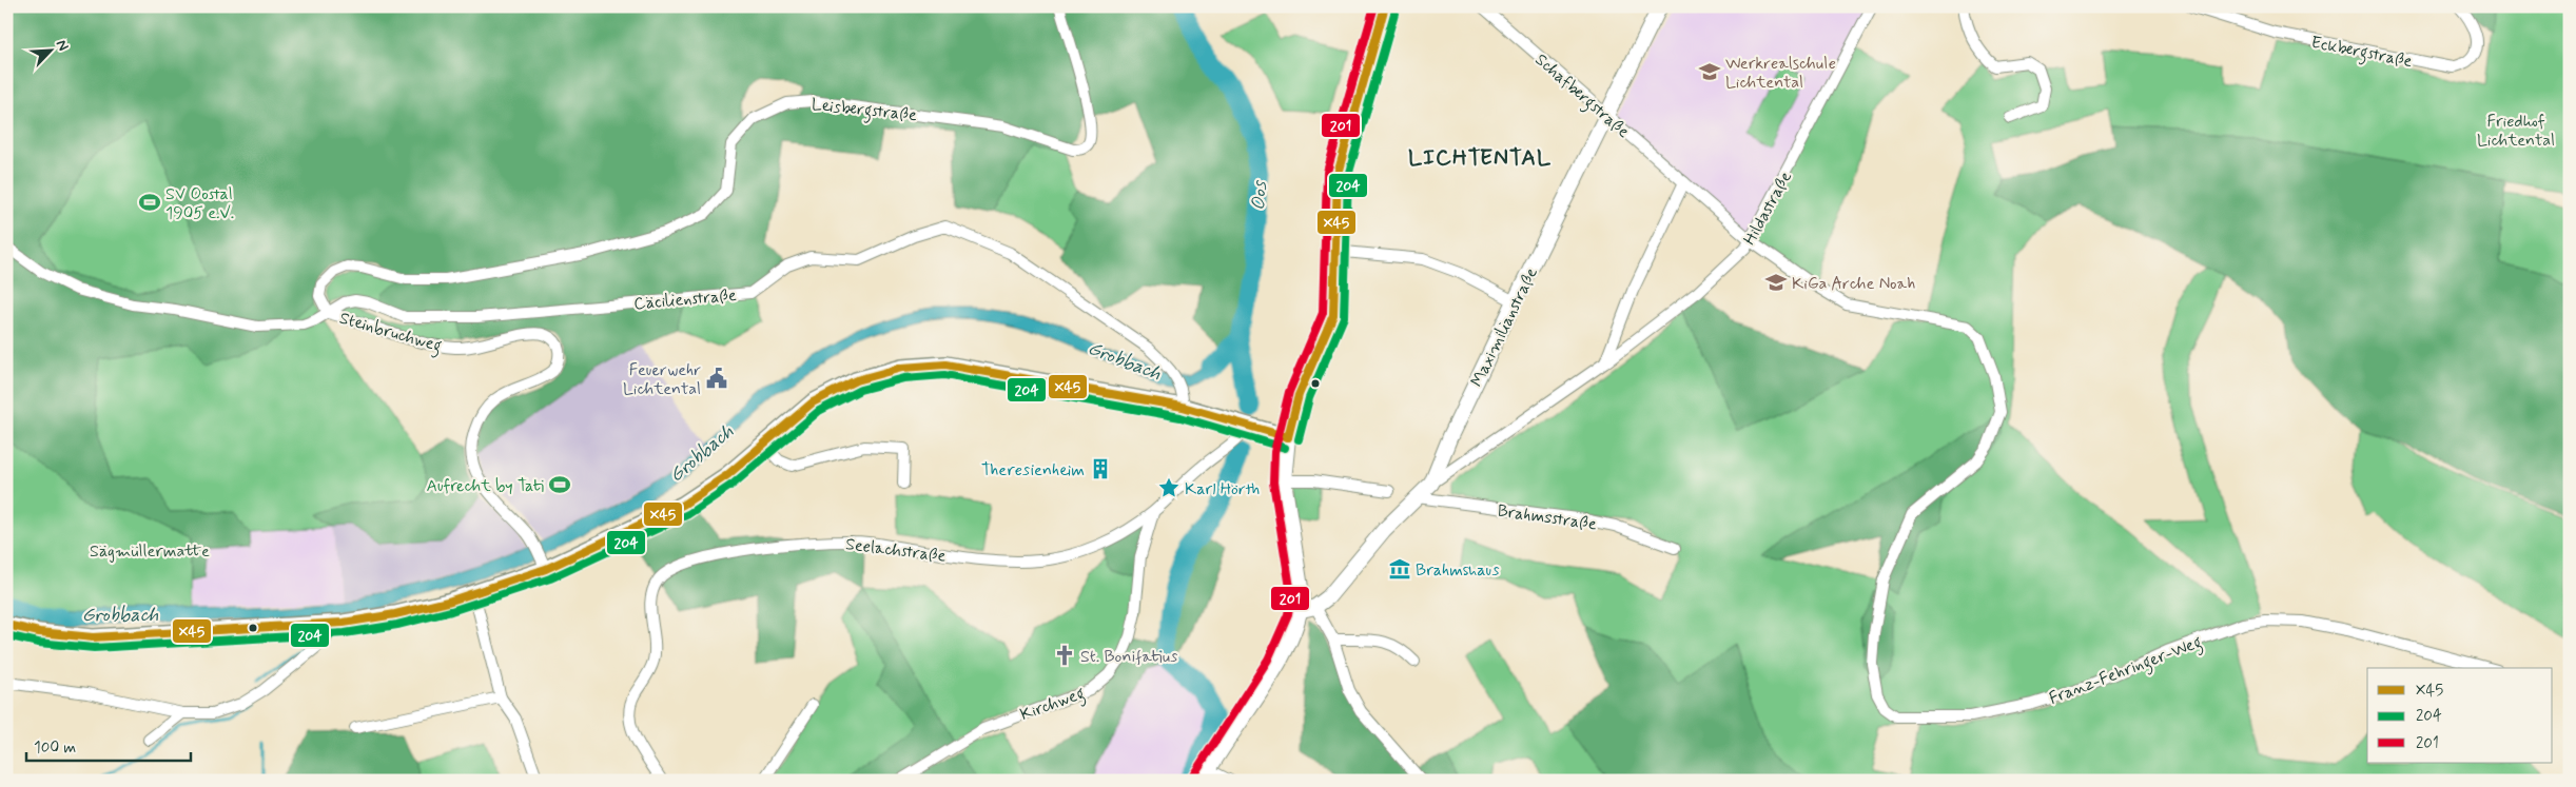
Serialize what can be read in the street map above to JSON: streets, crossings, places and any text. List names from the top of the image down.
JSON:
{
  "streets": {
    "main road": ["Maximilianstraße"],
    "street": [
      "Eckbergstraße",
      "Schafbergstraße",
      "Leisbergstraße",
      "Hildastraße",
      "Cäcilienstraße",
      "Steinbruchweg",
      "Brahmsstraße",
      "Seelachstraße",
      "Franz-Fehringer-Weg",
      "Kirchweg"
    ]
  },
  "crossings": [
    ["Schafbergstraße", "Hildastraße"],
    ["Schafbergstraße", "Maximilianstraße"],
    ["Schafbergstraße", "Franz-Fehringer-Weg"],
    ["Leisbergstraße", "Cäcilienstraße"],
    ["Leisbergstraße", "Steinbruchweg"],
    ["Hildastraße", "Maximilianstraße"],
    ["Hildastraße", "Franz-Fehringer-Weg"],
    ["Cäcilienstraße", "Steinbruchweg"],
    ["Maximilianstraße", "Brahmsstraße"],
    ["Seelachstraße", "Kirchweg"]
  ],
  "districts": ["LICHTENTAL"],
  "water": ["Oos", "Grobbach"],
  "parks": ["Friedhof Lichtental", "Sägmüllermatte"],
  "places": {
    "school or university": ["Werkrealschule Lichtental", "KiGa Arche Noah"],
    "sports": ["SV Oostal 1905 e.V.", "Aufrecht by Tati"],
    "public building": ["Feuerwehr Lichtental"],
    "building": ["Theresienheim"],
    "place": ["Karl Hörth"],
    "museum": ["Brahmshaus"],
    "church": ["St. Bonifatius"]
  },
  "lines": ["transit line X45", "transit line 201", "transit line 204"],
  "legend": ["X45", "204", "201"],
  "scale_bar": "100 m",
  "north": "top right"
}
